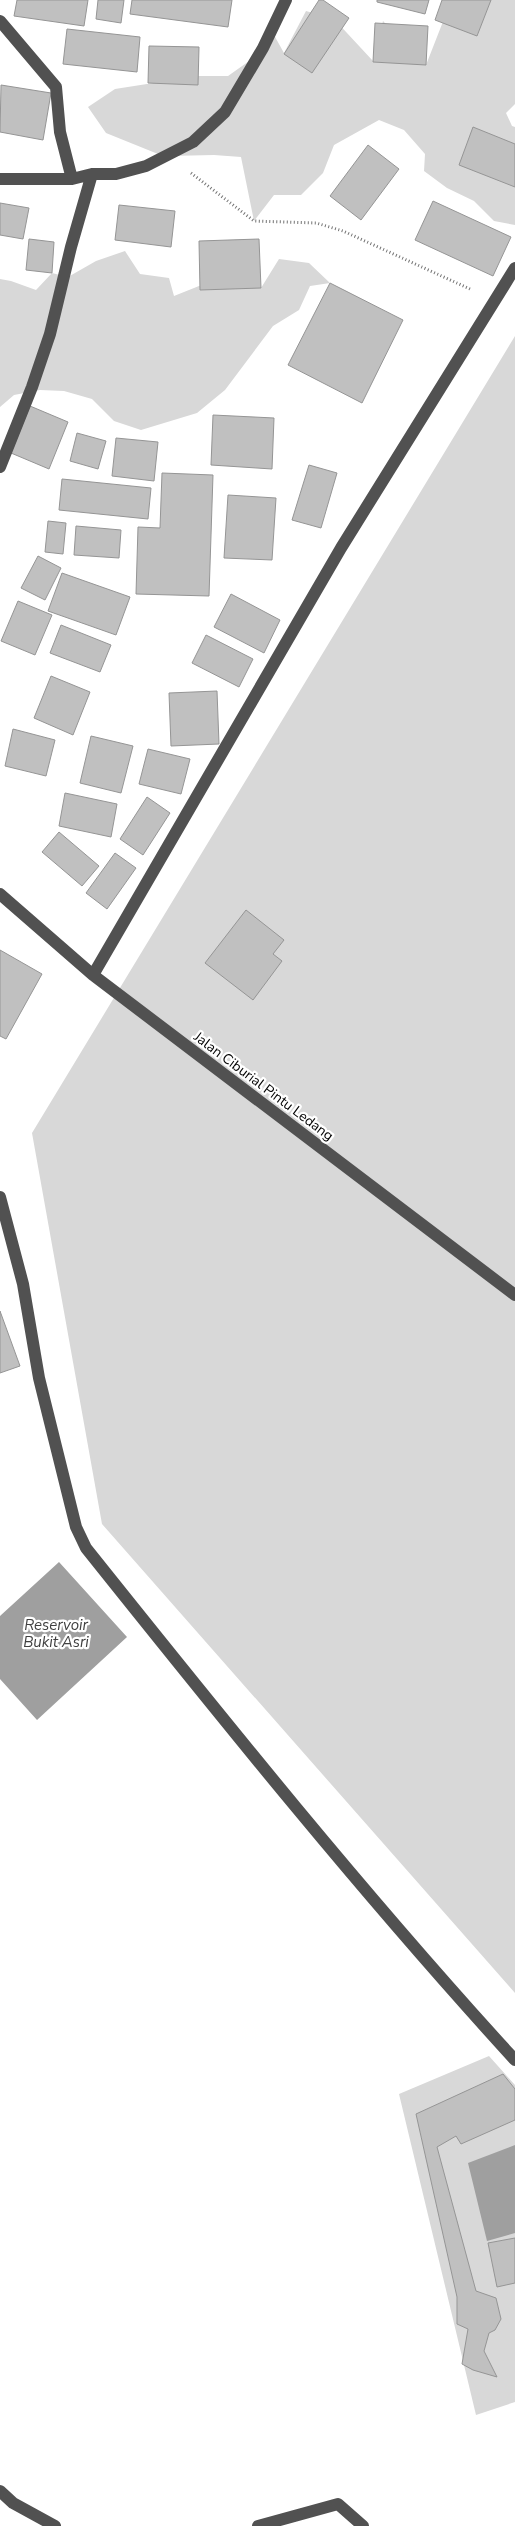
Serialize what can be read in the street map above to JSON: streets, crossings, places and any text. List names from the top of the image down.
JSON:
{
  "streets": {
    "street": ["Jalan Ciburial Pintu Ledang"]
  },
  "water": ["Reservoir Bukit Asri"]
}
